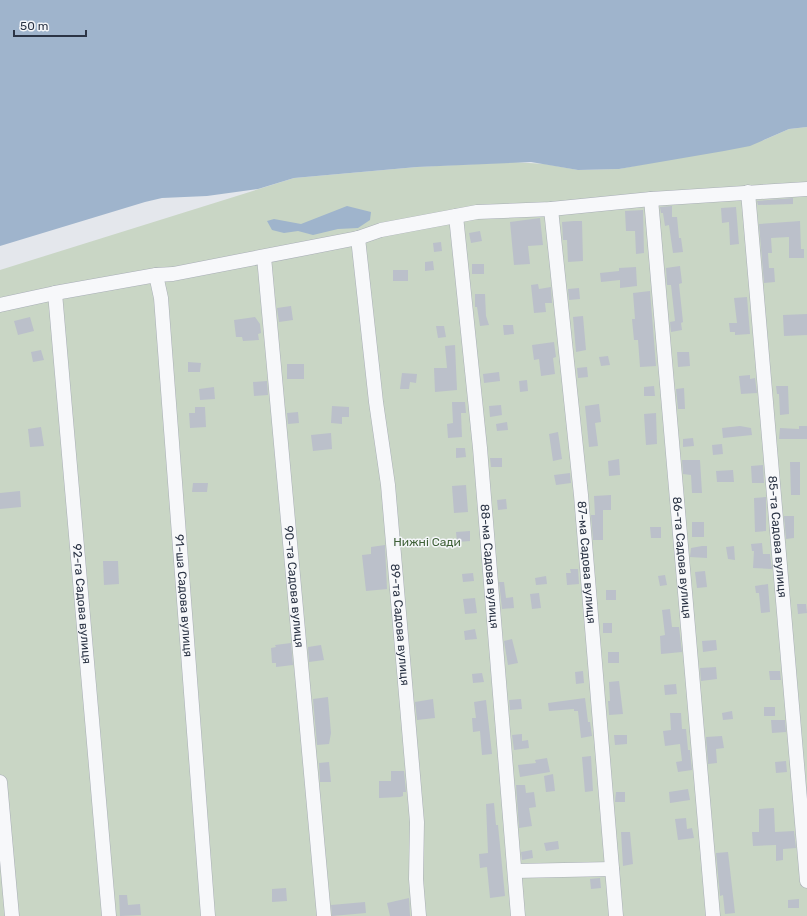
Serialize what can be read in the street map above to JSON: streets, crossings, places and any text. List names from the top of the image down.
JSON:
{
  "streets": {
    "street": [
      "85-та Садова вулиця",
      "86-та Садова вулиця",
      "87-ма Садова вулиця",
      "88-ма Садова вулиця",
      "90-та Садова вулиця",
      "91-ша Садова вулиця",
      "92-га Садова вулиця",
      "89-та Садова вулиця"
    ]
  },
  "parks": ["Нижні Сади"],
  "scale_bar": "50 m"
}
